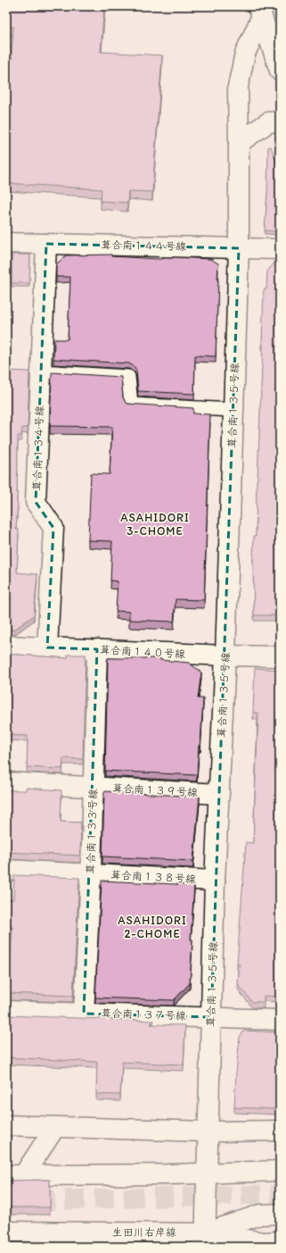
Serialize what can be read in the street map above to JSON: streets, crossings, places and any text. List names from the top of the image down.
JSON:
{
  "streets": {
    "street": [
      "葺合南１４４号線",
      "葺合南１３５号線",
      "葺合南１３４号線",
      "葺合南１４０号線",
      "葺合南１３９号線",
      "葺合南１３３号線",
      "葺合南１３８号線",
      "葺合南１３７号線",
      "生田川右岸線"
    ]
  },
  "crossings": [
    ["葺合南１４４号線", "葺合南１３５号線"],
    ["葺合南１４４号線", "葺合南１３４号線"],
    ["葺合南１３５号線", "葺合南１４０号線"],
    ["葺合南１３５号線", "葺合南１３９号線"],
    ["葺合南１３５号線", "葺合南１３８号線"],
    ["葺合南１３５号線", "葺合南１３７号線"],
    ["葺合南１３５号線", "生田川右岸線"],
    ["葺合南１３４号線", "葺合南１４０号線"],
    ["葺合南１４０号線", "葺合南１３３号線"],
    ["葺合南１３９号線", "葺合南１３３号線"],
    ["葺合南１３３号線", "葺合南１３８号線"],
    ["葺合南１３３号線", "葺合南１３７号線"]
  ],
  "districts": ["ASAHIDORI 3-CHOME", "ASAHIDORI 2-CHOME"]
}
